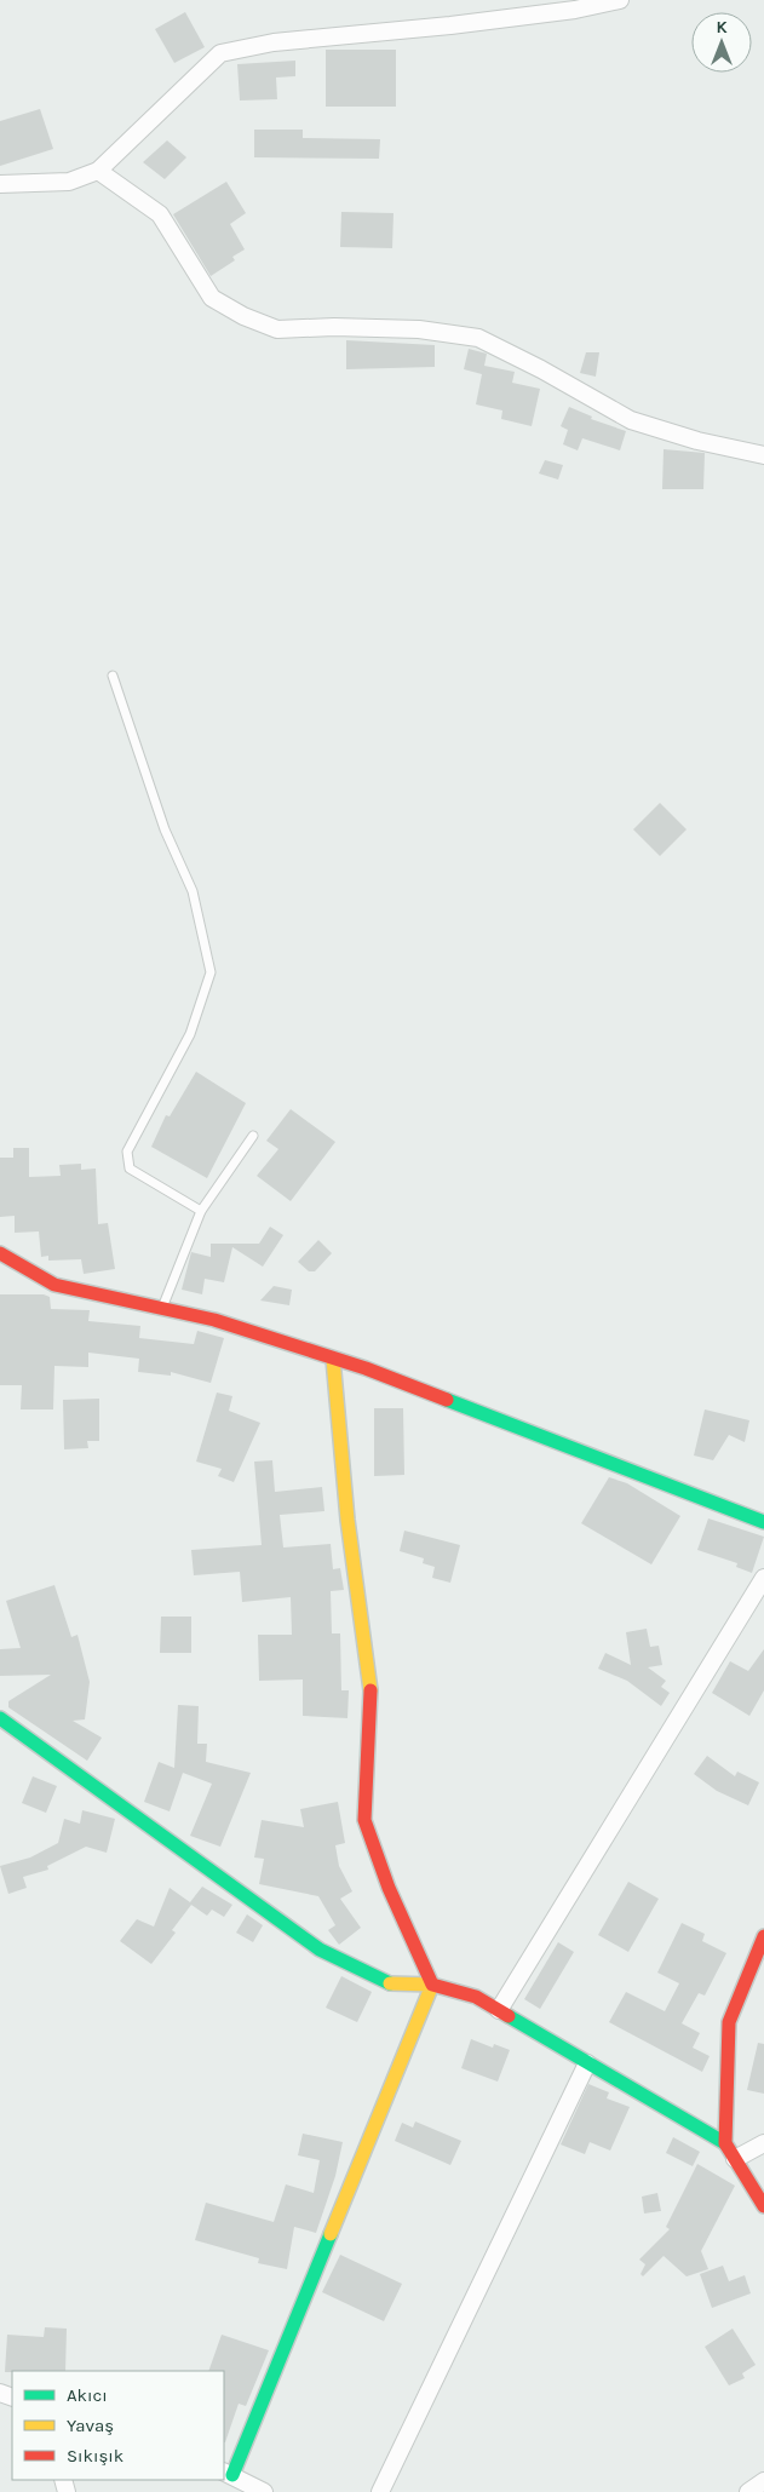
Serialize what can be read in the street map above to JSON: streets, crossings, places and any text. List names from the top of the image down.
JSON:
{
  "legend": ["Akıcı", "Yavaş", "Sıkışık"],
  "north": "top"
}
